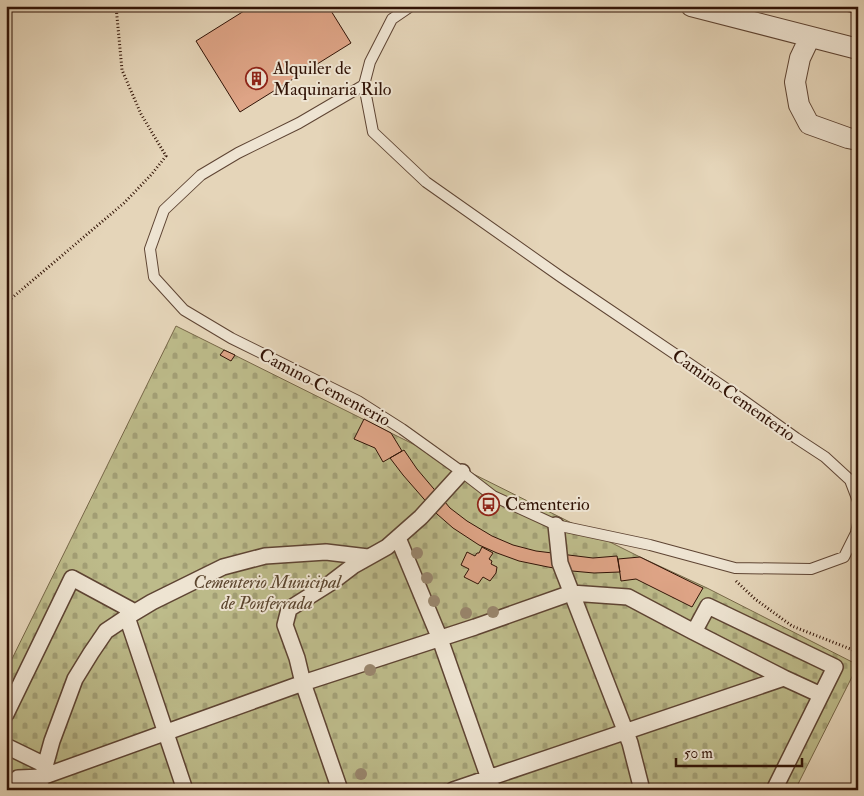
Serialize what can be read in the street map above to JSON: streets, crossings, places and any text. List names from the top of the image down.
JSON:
{
  "streets": {
    "lane": ["Camino Cementerio"]
  },
  "parks": ["Cementerio Municipal de Ponferrada"],
  "places": {
    "building": ["Alquiler de Maquinaria Rilo"],
    "bus stop": ["Cementerio"]
  },
  "scale_bar": "50 m"
}
